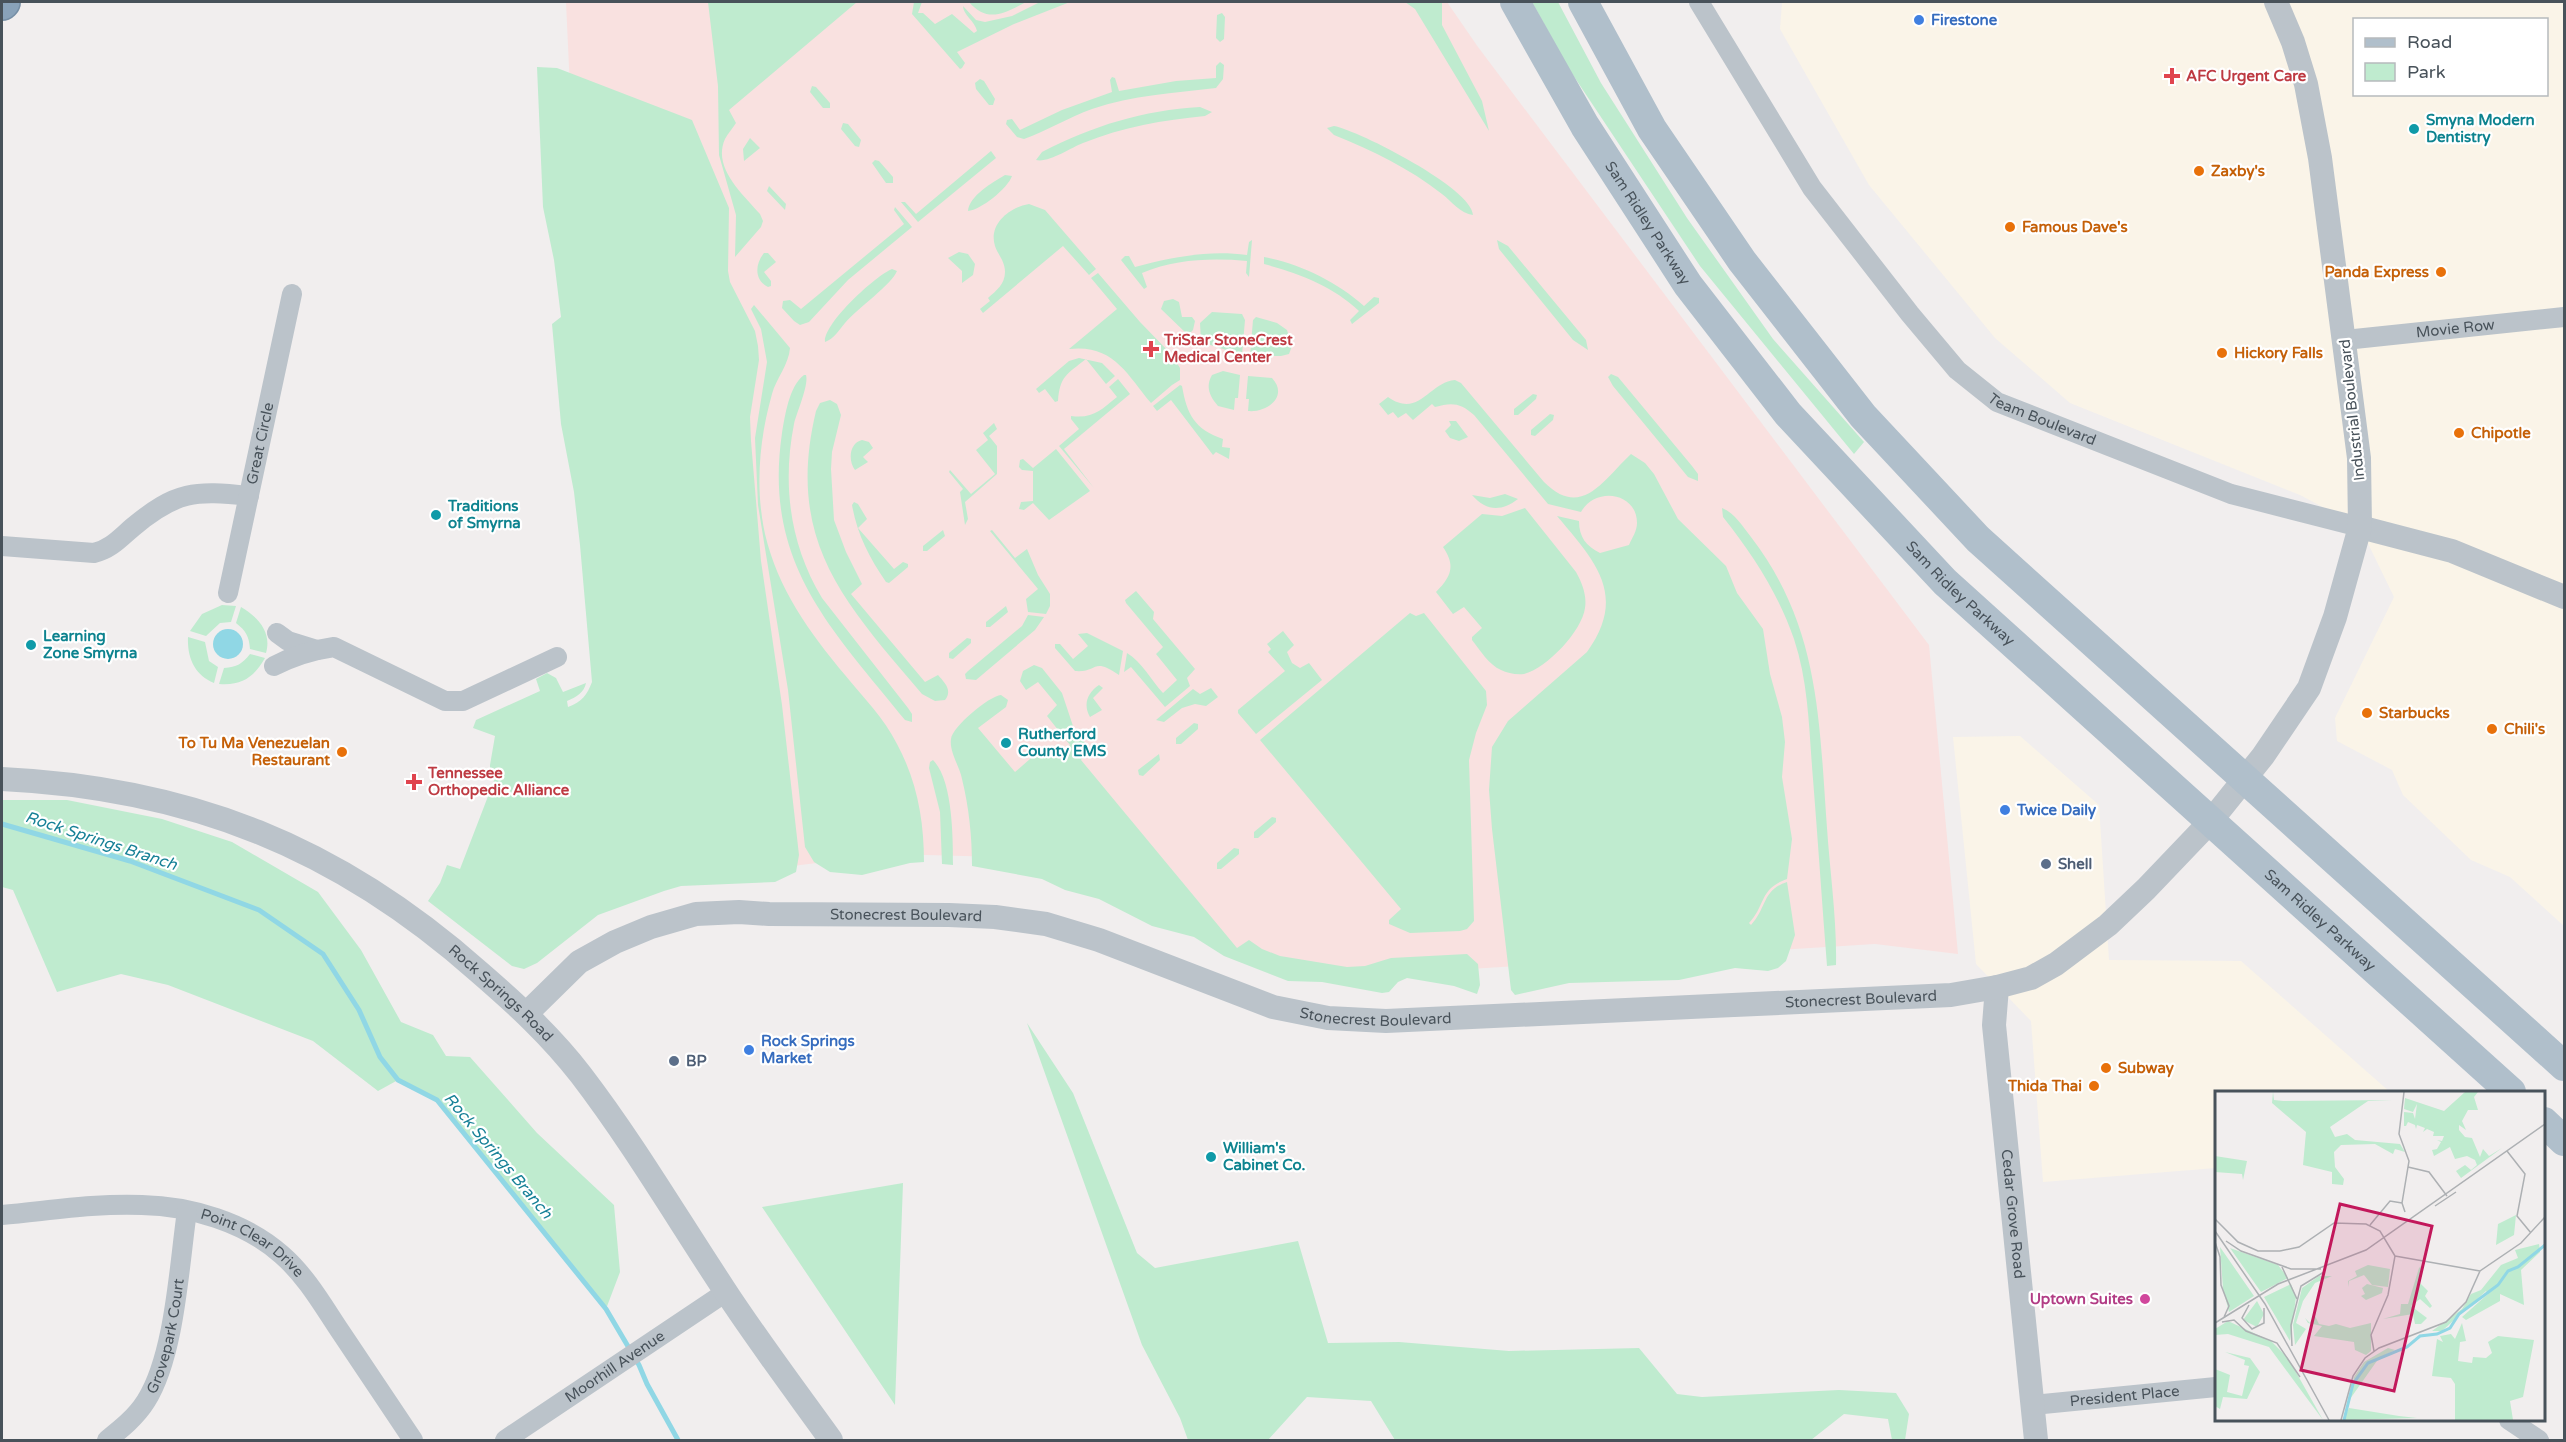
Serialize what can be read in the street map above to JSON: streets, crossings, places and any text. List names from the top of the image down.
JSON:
{
  "streets": {
    "main road": ["Sam Ridley Parkway"],
    "street": [
      "Movie Row",
      "Industrial Boulevard",
      "Team Boulevard",
      "Great Circle",
      "Stonecrest Boulevard",
      "Rock Springs Road",
      "Cedar Grove Road",
      "Point Clear Drive",
      "Grovepark Court",
      "Moorhill Avenue",
      "President Place"
    ]
  },
  "crossings": [
    ["Sam Ridley Parkway", "Industrial Boulevard"],
    ["Sam Ridley Parkway", "Stonecrest Boulevard"],
    ["Movie Row", "Industrial Boulevard"],
    ["Industrial Boulevard", "Team Boulevard"],
    ["Industrial Boulevard", "Stonecrest Boulevard"],
    ["Stonecrest Boulevard", "Rock Springs Road"],
    ["Stonecrest Boulevard", "Cedar Grove Road"],
    ["Rock Springs Road", "Moorhill Avenue"],
    ["Cedar Grove Road", "President Place"],
    ["Point Clear Drive", "Grovepark Court"]
  ],
  "water": ["Rock Springs Branch"],
  "places": {
    "other": [
      "Firestone",
      "Smyna Modern Dentistry",
      "Zaxby's",
      "Famous Dave's",
      "Panda Express",
      "Hickory Falls",
      "Chipotle",
      "Traditions of Smyrna",
      "Learning Zone Smyrna",
      "Starbucks",
      "Chili's",
      "Rutherford County EMS",
      "To Tu Ma Venezuelan Restaurant",
      "Twice Daily",
      "Shell",
      "Rock Springs Market",
      "BP",
      "Subway",
      "Thida Thai",
      "William's Cabinet Co.",
      "Uptown Suites"
    ],
    "health": ["AFC Urgent Care", "TriStar StoneCrest Medical Center", "Tennessee Orthopedic Alliance"]
  },
  "legend": ["Road", "Park"]
}
